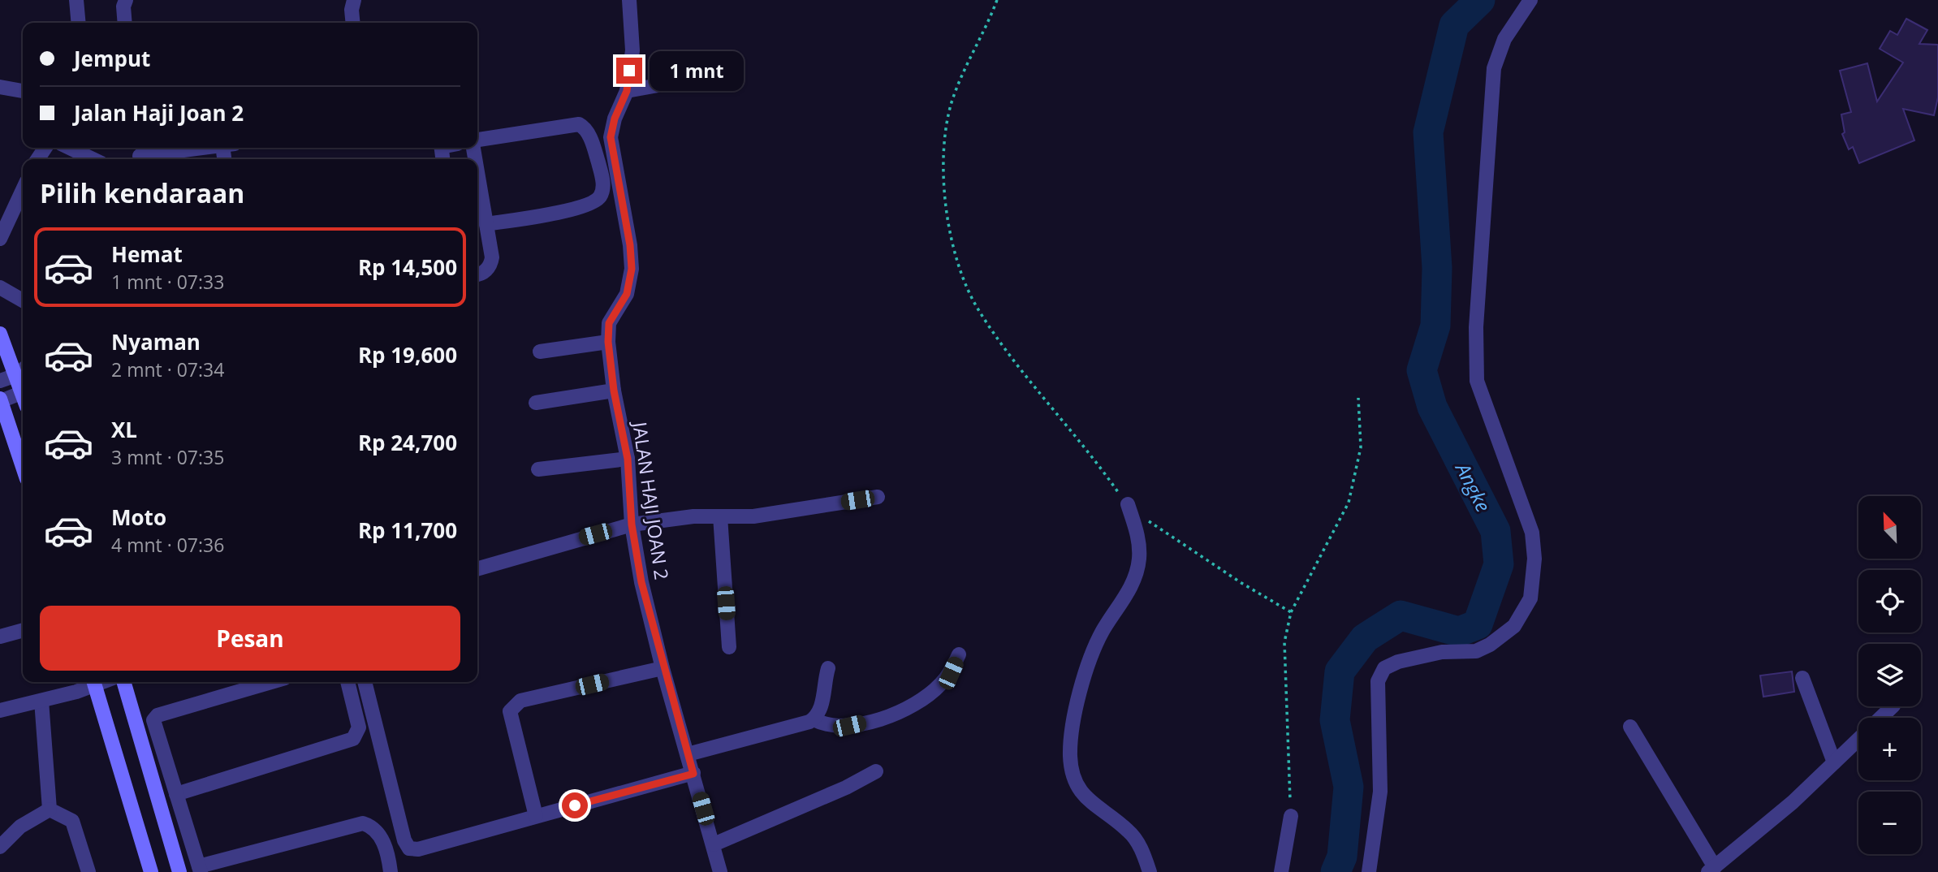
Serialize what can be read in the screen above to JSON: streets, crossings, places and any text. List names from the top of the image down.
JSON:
{
  "streets": {
    "street": ["JALAN HAJI JOAN 2"]
  },
  "water": ["Angke"],
  "north": "top left",
  "page": {
    "banner": ["Jemput", "Jalan Haji Joan 2"],
    "bubble": "1 mnt",
    "heading": "Pilih kendaraan",
    "list": [
      {
        "name": "Hemat",
        "note": "1 mnt · 07:33",
        "value": "Rp 14,500"
      },
      {
        "name": "Nyaman",
        "note": "2 mnt · 07:34",
        "value": "Rp 19,600"
      },
      {
        "name": "XL",
        "note": "3 mnt · 07:35",
        "value": "Rp 24,700"
      },
      {
        "name": "Moto",
        "note": "4 mnt · 07:36",
        "value": "Rp 11,700"
      }
    ],
    "map_buttons": ["+", "−"],
    "buttons": "Pesan"
  }
}
